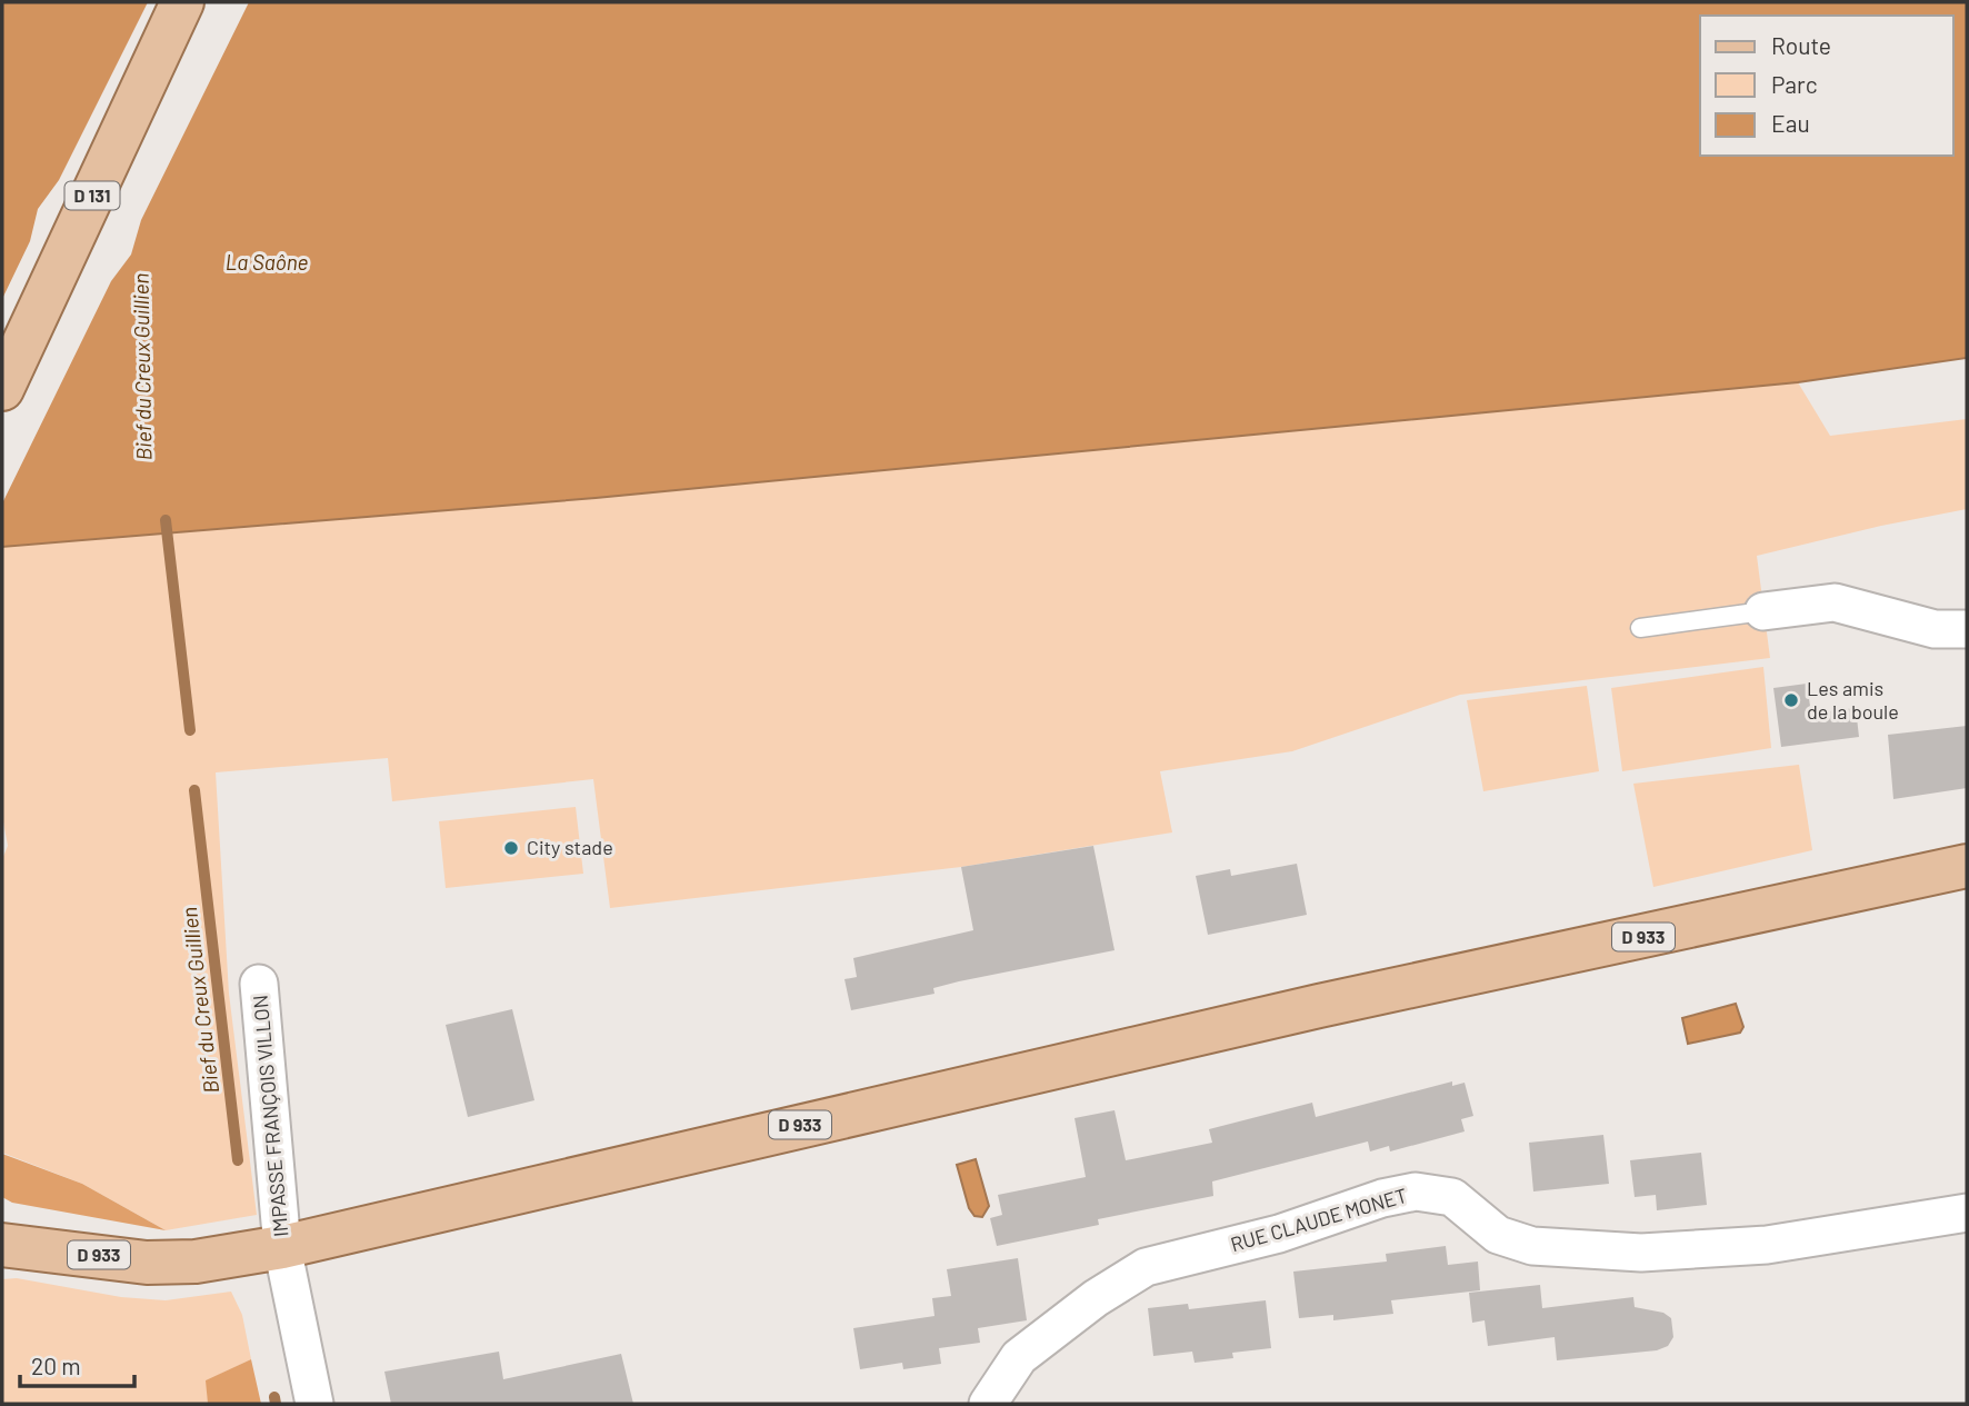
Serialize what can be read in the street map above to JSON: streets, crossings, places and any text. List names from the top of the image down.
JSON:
{
  "streets": {
    "main road": ["D 131", "D 933"],
    "street": ["IMPASSE FRANÇOIS VILLON", "RUE CLAUDE MONET"]
  },
  "crossings": [
    ["D 933", "IMPASSE FRANÇOIS VILLON"]
  ],
  "water": ["La Saône", "Bief du Creux Guillien"],
  "places": ["Les amis de la boule", "City stade"],
  "legend": ["Route", "Parc", "Eau"],
  "scale_bar": "20 m"
}
